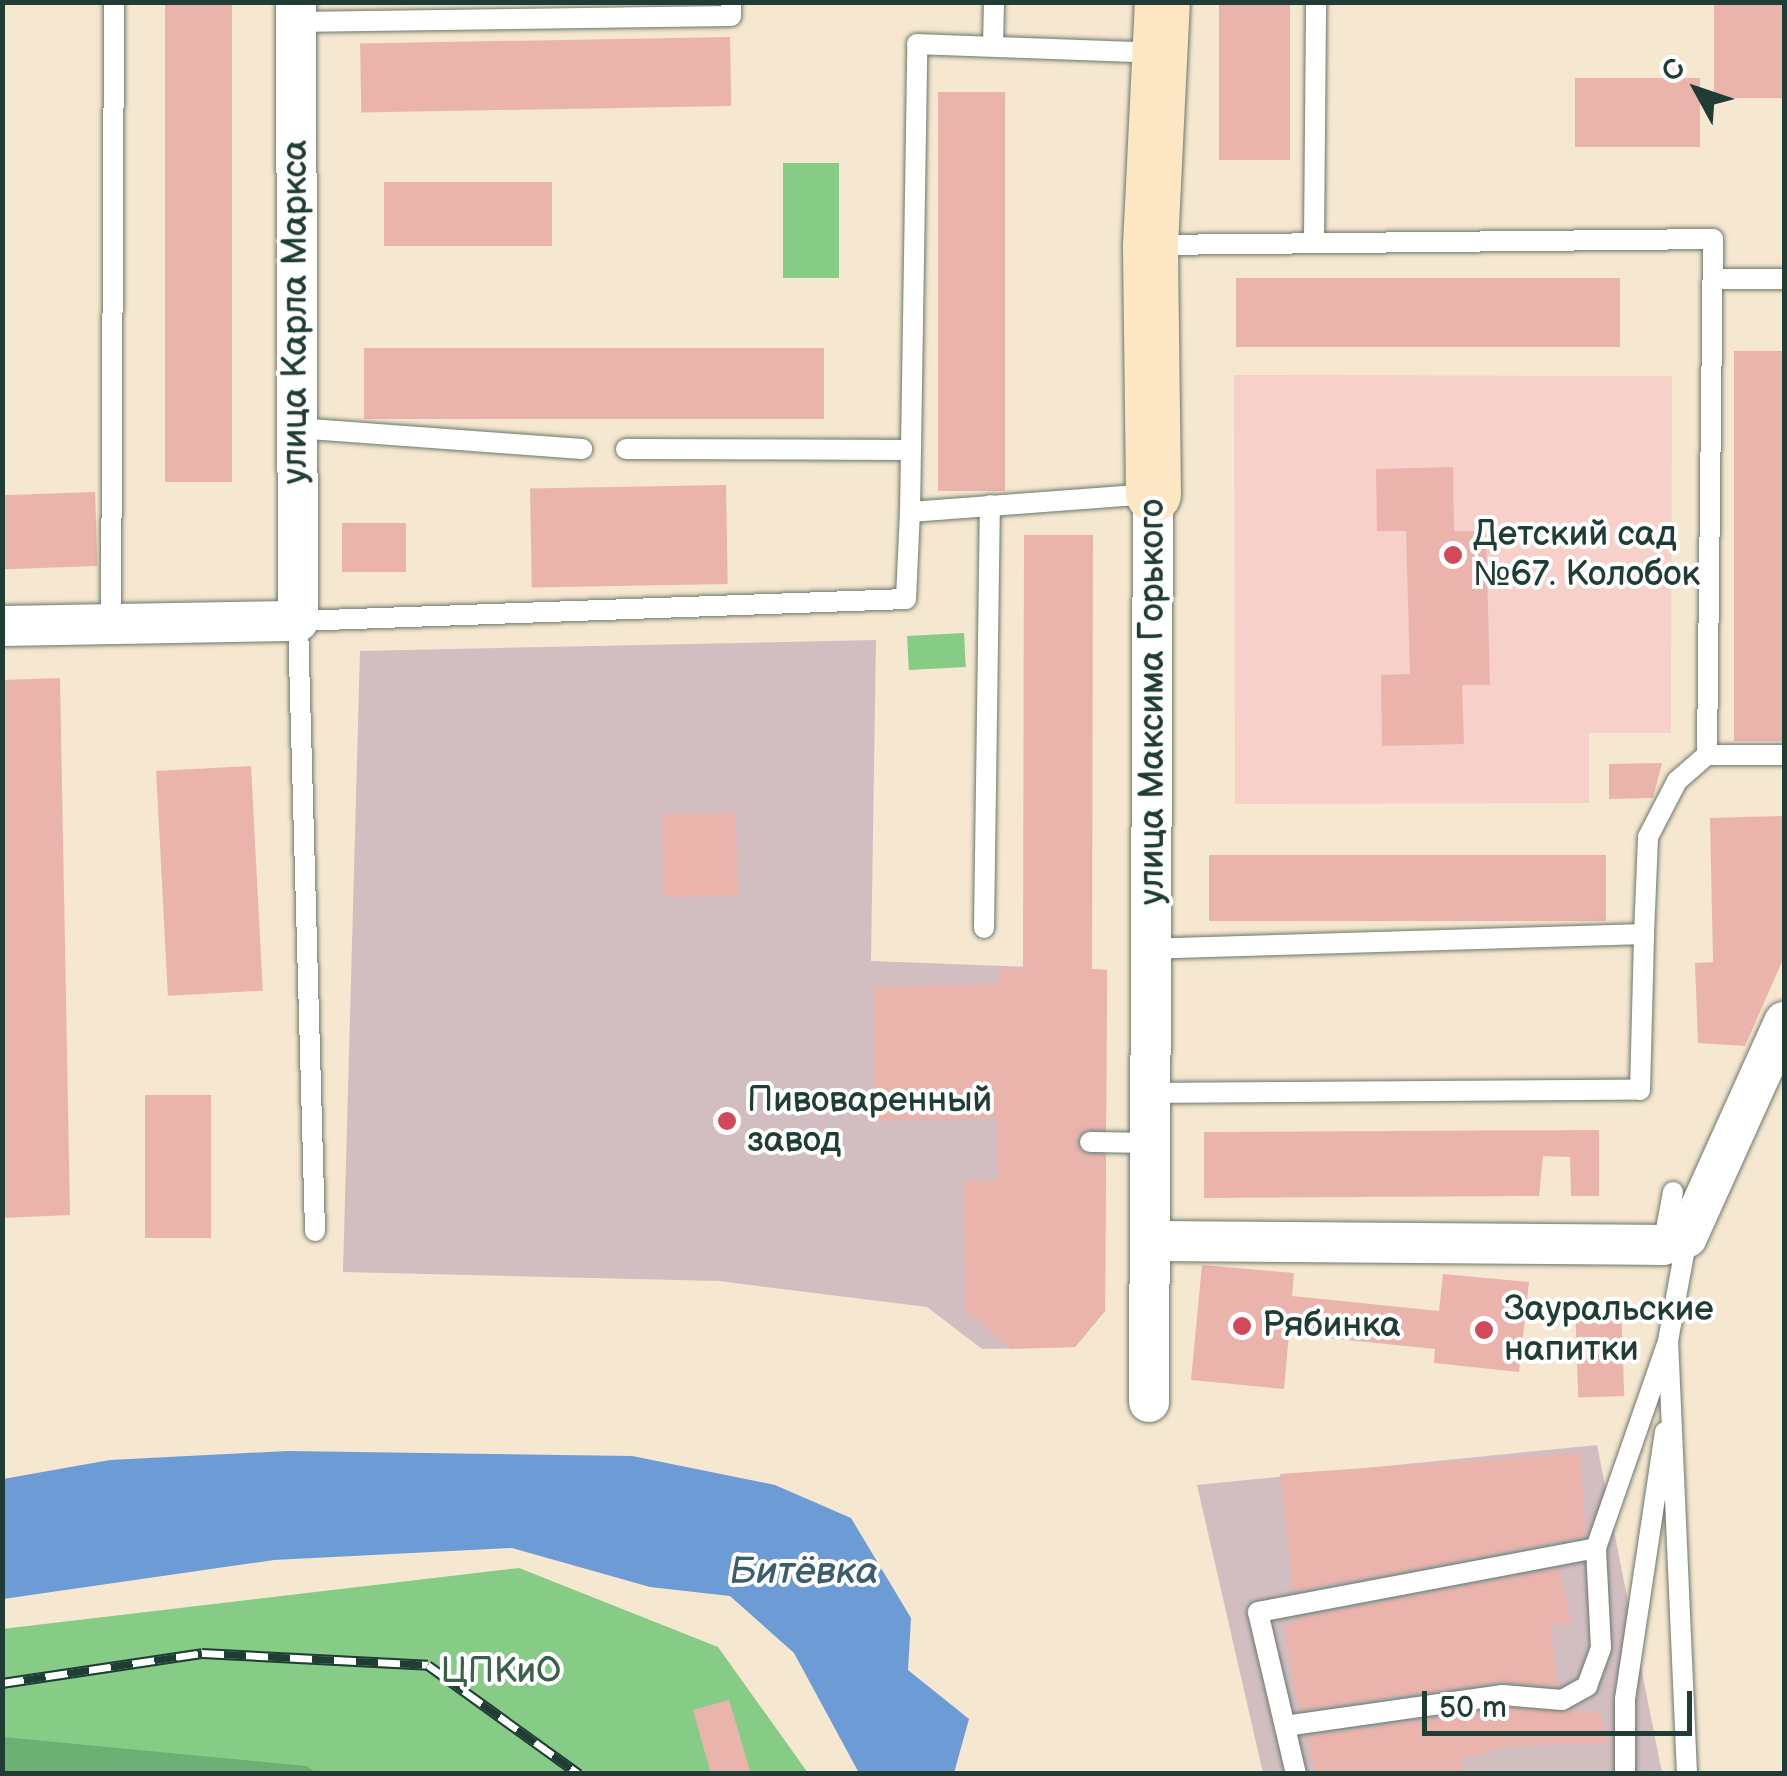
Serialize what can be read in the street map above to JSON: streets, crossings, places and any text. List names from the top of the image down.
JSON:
{
  "streets": {
    "street": ["улица Карла Маркса", "улица Максима Горького"]
  },
  "water": ["Битёвка"],
  "parks": ["ЦПКиО"],
  "places": [
    "Детский сад №67. Колобок",
    "Пивоваренный завод",
    "Рябинка",
    "Зауральские напитки"
  ],
  "scale_bar": "50 m",
  "north": "top left"
}
